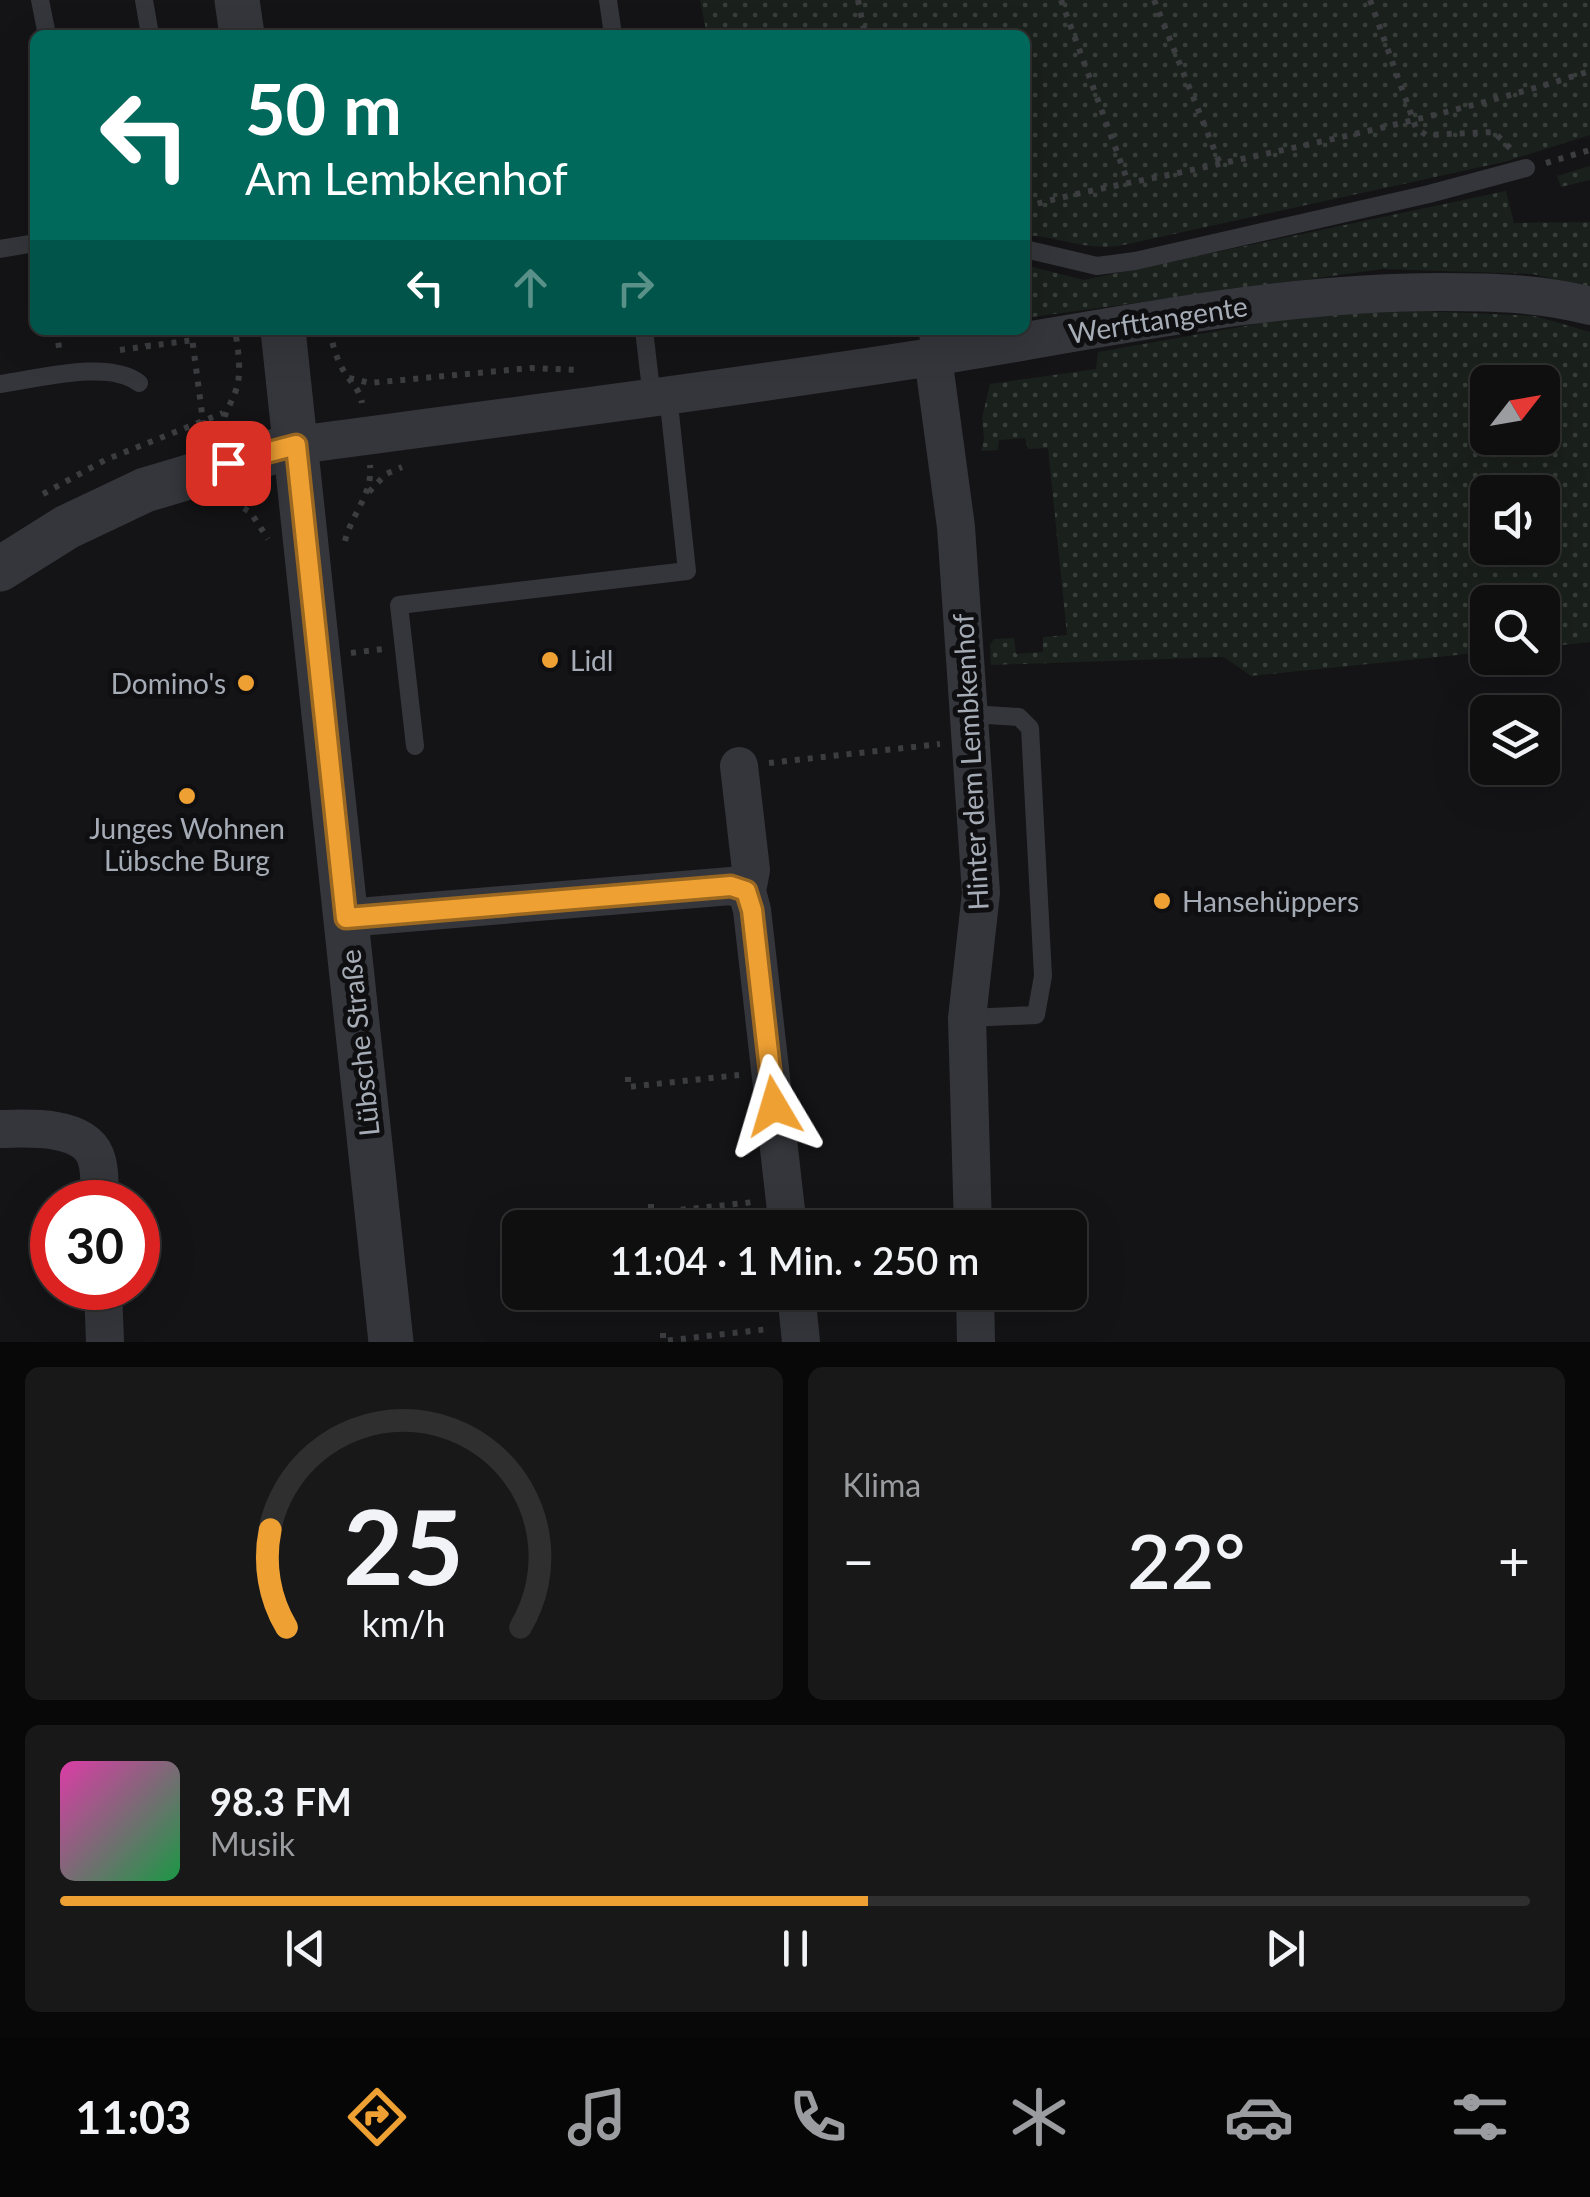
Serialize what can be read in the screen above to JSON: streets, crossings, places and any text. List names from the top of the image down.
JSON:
{
  "streets": {
    "street": ["Werfttangente", "Hinter dem Lembkenhof", "Lübsche Straße"]
  },
  "crossings": [
    ["Werfttangente", "Hinter dem Lembkenhof"]
  ],
  "places": [
    "Lidl",
    "Domino's",
    "Junges Wohnen Lübsche Burg",
    "Hansehüppers"
  ],
  "north": "top right",
  "page": {
    "turn": ["50 m", "Am Lembkenhof"],
    "limit": "30",
    "trip": "11:04 · 1 Min. · 250 m",
    "tile": "Klima",
    "heat": ["−", "22°", "+"],
    "song": ["98.3 FM", "Musik"],
    "tabs": "11:03",
    "gauge": ["25", "km/h"]
  }
}
